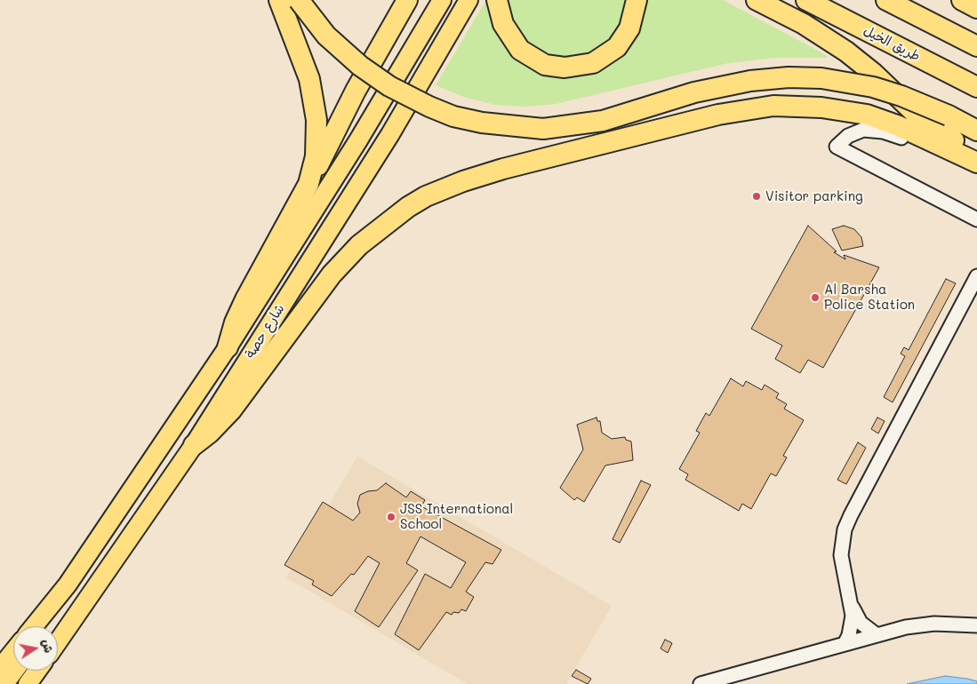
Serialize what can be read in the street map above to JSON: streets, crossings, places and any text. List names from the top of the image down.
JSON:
{
  "streets": {
    "highway": ["طريق الخيل"],
    "main road": ["شارع حصة"]
  },
  "places": ["Visitor parking", "Al Barsha Police Station", "JSS International School"],
  "north": "right"
}
